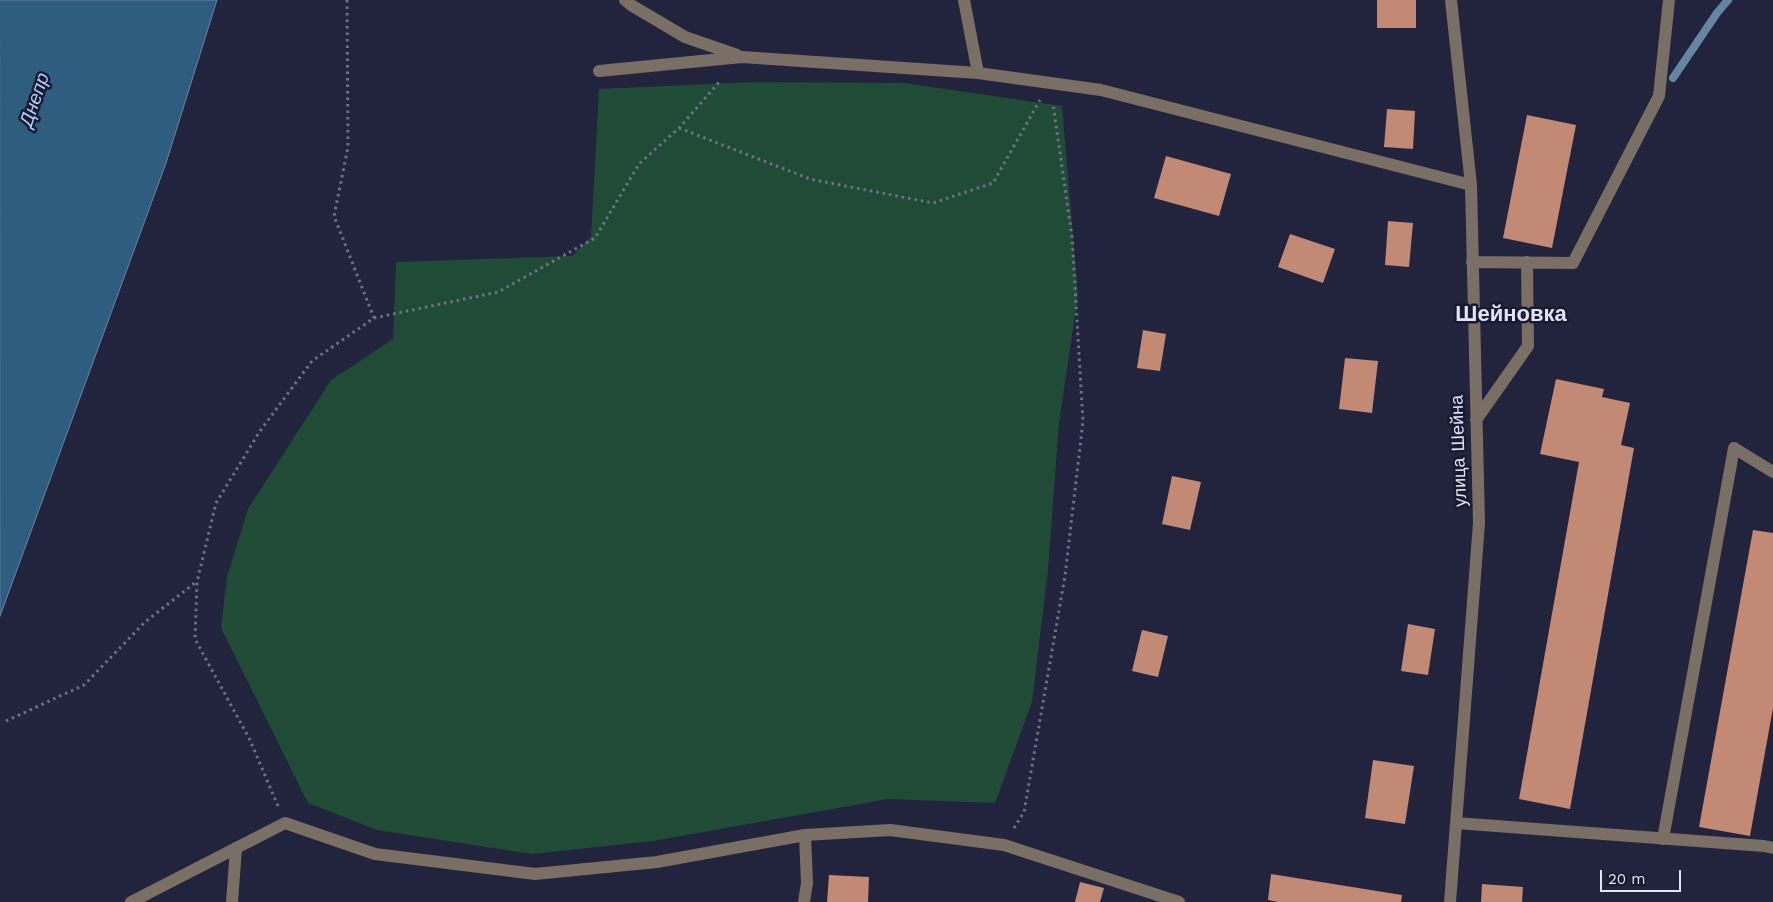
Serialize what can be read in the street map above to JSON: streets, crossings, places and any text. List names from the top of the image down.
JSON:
{
  "streets": {
    "street": ["улица Шейна"]
  },
  "districts": ["Шейновка"],
  "water": ["Днепр"],
  "scale_bar": "20 m"
}
